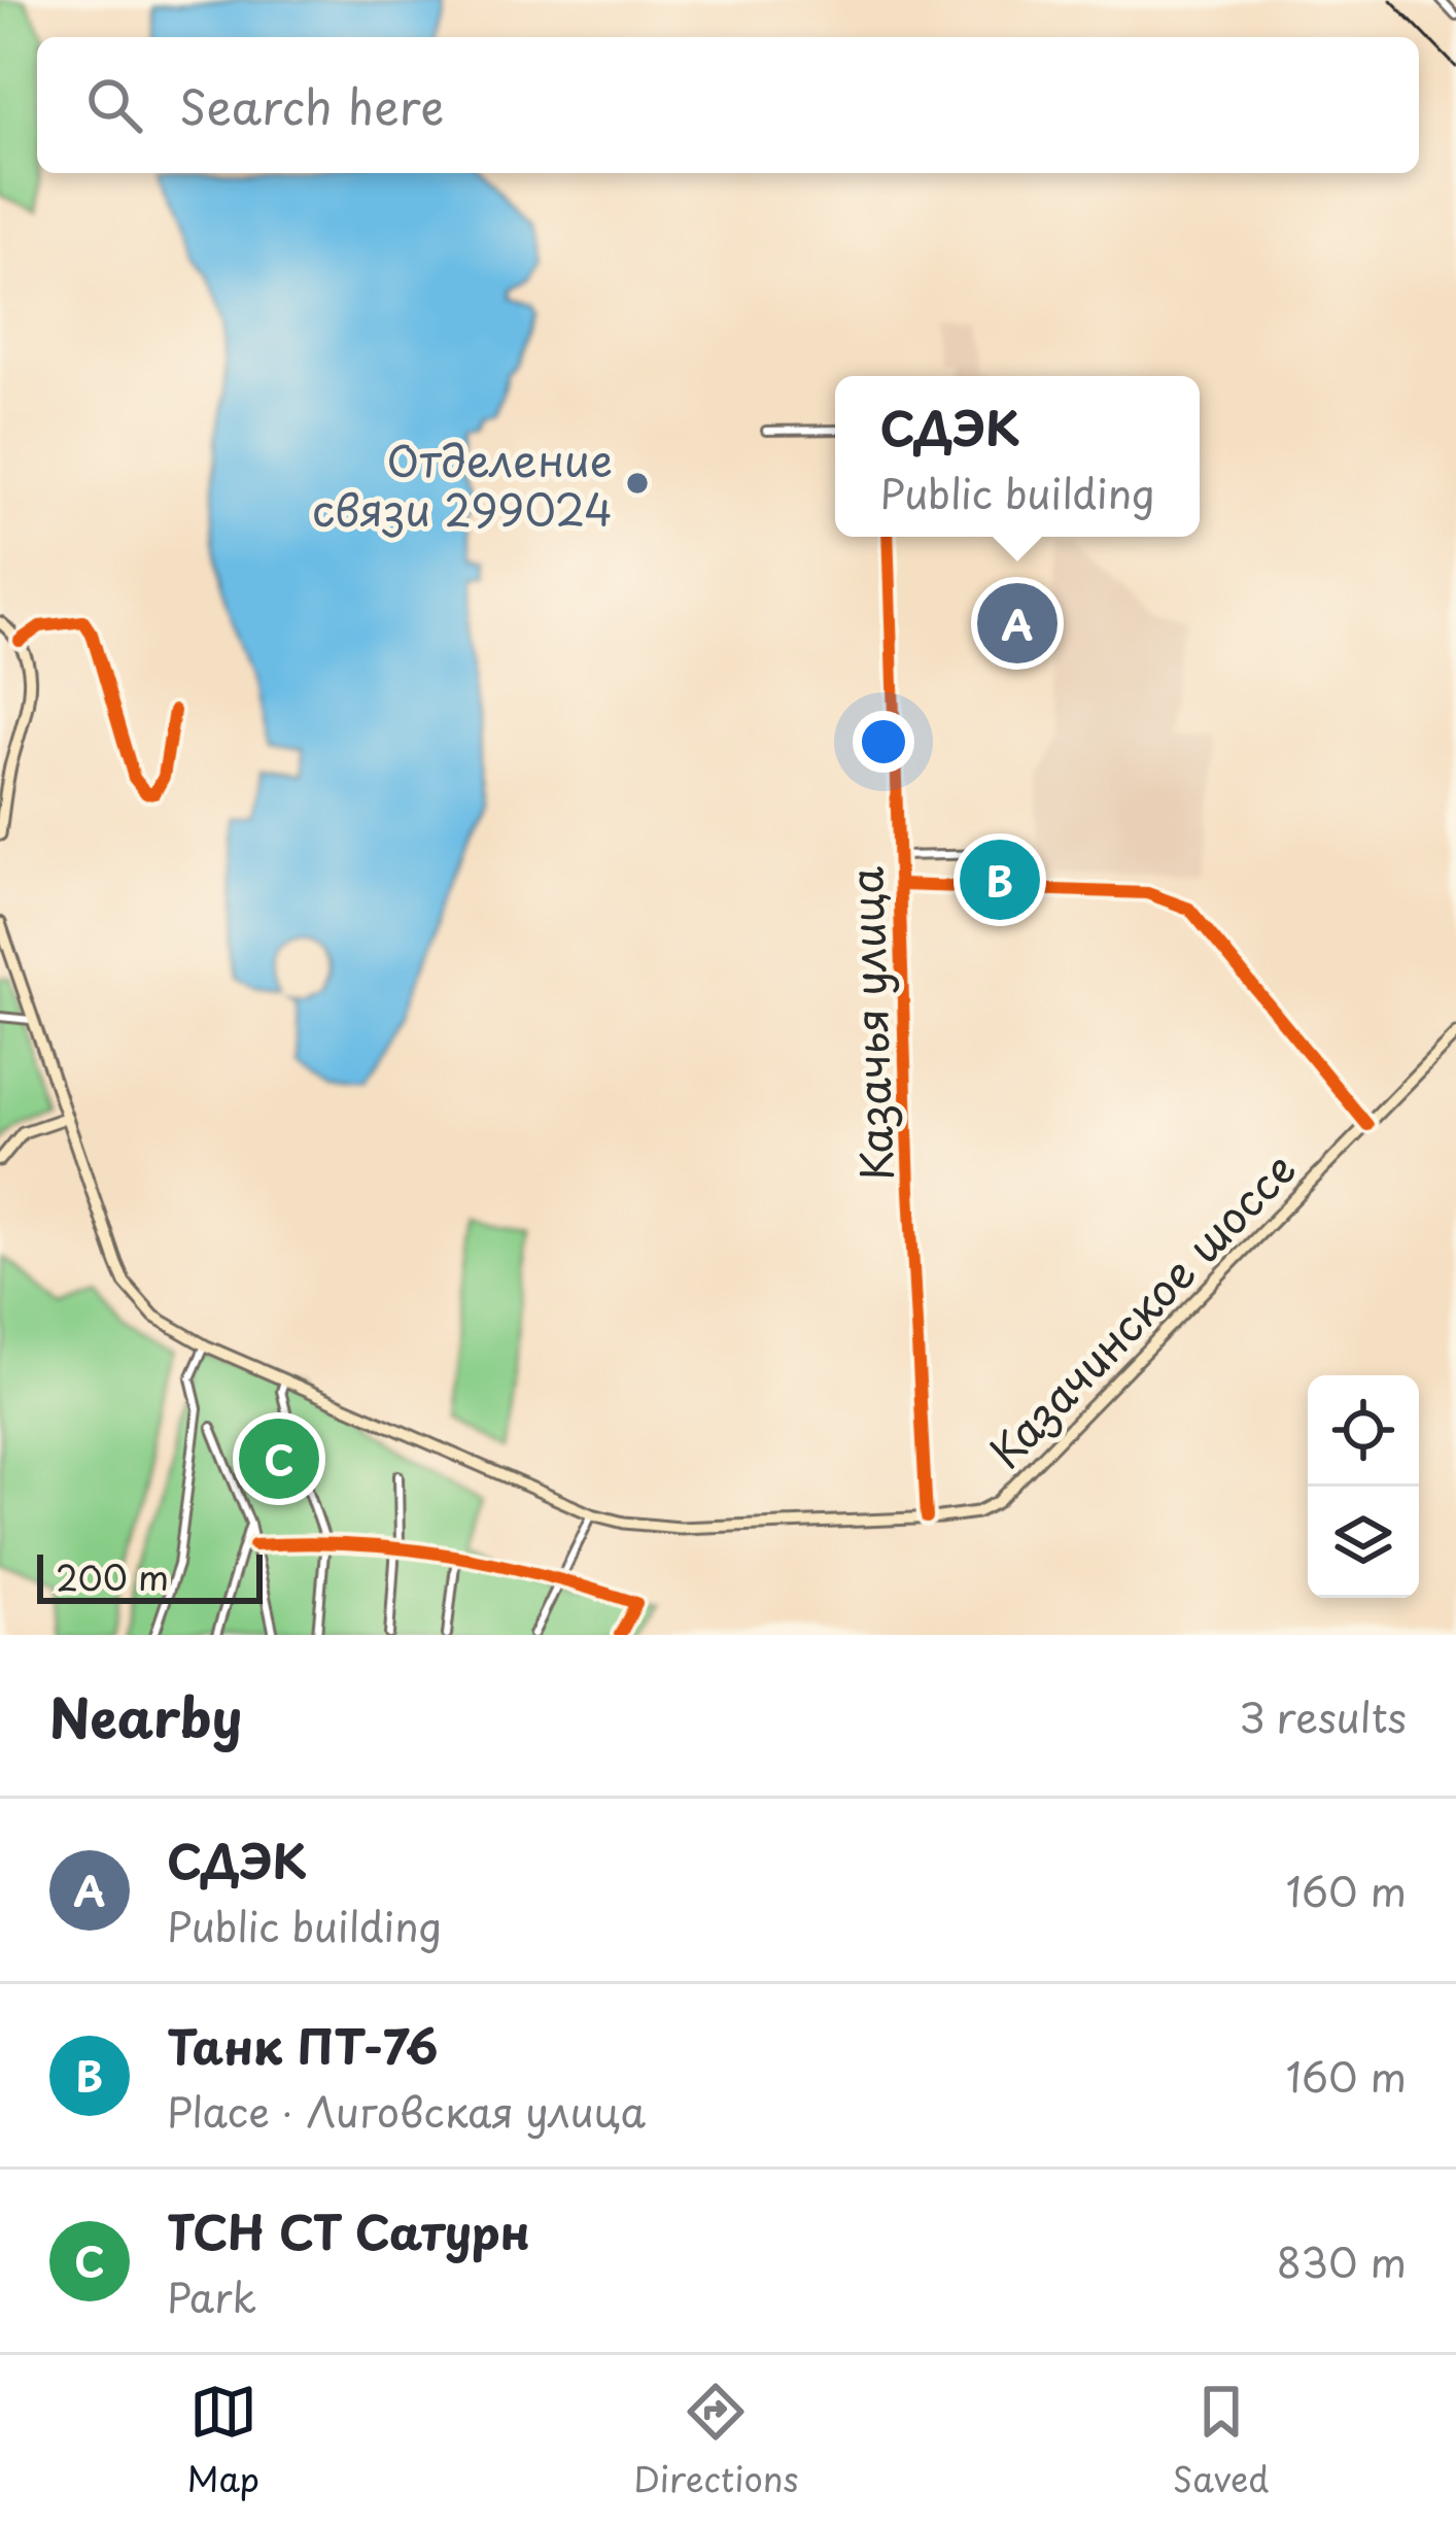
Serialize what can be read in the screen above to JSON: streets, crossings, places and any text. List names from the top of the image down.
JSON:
{
  "streets": {
    "main road": ["Казачинское шоссе"],
    "street": ["Казачья улица"]
  },
  "crossings": [
    ["Казачья улица", "Казачинское шоссе"]
  ],
  "places": ["Отделение связи 299024"],
  "scale_bar": "200 m",
  "page": {
    "search": "Search here",
    "popup": ["СДЭК", "Public building"],
    "pins": ["A", "B", "C"],
    "scale": "200 m",
    "heading": ["Nearby", "3 results"],
    "list": [
      {
        "mark": "A",
        "name": "СДЭК",
        "note": "Public building",
        "value": "160 m"
      },
      {
        "mark": "B",
        "name": "Танк ПТ-76",
        "note": "Place · Лиговская улица",
        "value": "160 m"
      },
      {
        "mark": "C",
        "name": "ТСН СТ Сатурн",
        "note": "Park",
        "value": "830 m"
      }
    ],
    "nav": ["Map", "Directions", "Saved"]
  }
}
